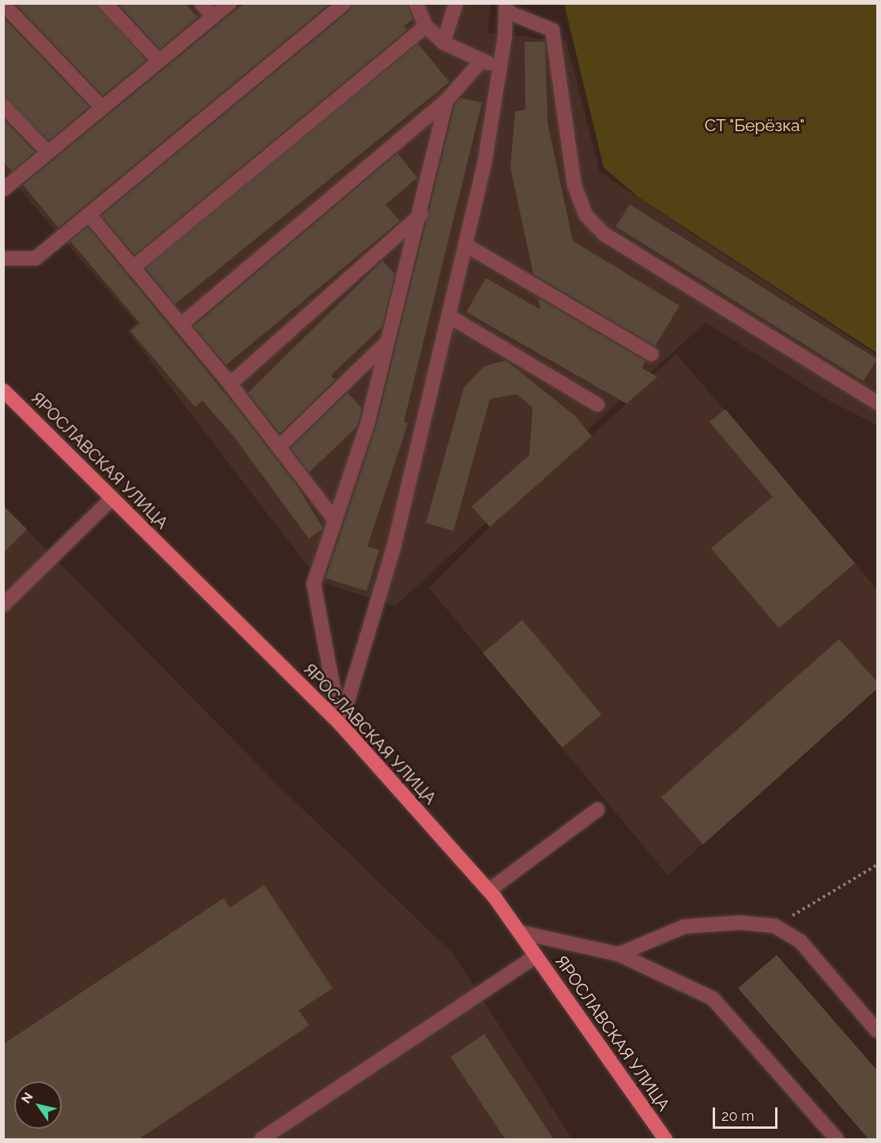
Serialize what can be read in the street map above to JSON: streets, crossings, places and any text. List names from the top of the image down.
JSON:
{
  "streets": {
    "main road": ["ЯРОСЛАВСКАЯ УЛИЦА"]
  },
  "parks": ["СТ \"Берёзка\""],
  "scale_bar": "20 m",
  "north": "top left"
}
